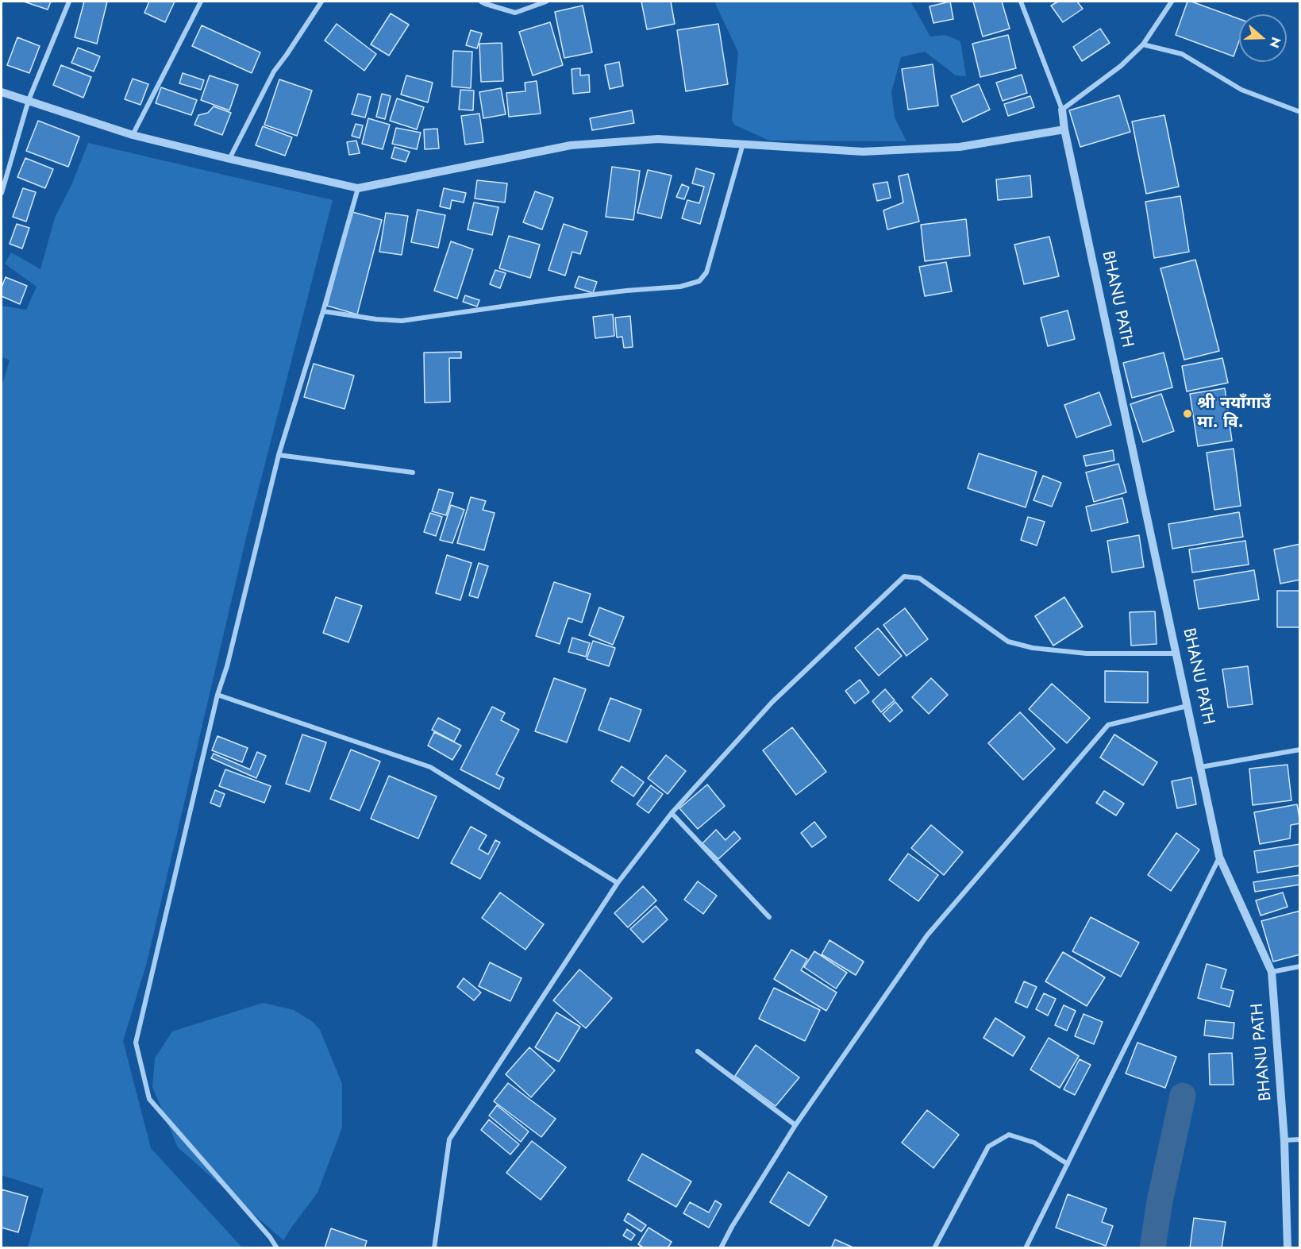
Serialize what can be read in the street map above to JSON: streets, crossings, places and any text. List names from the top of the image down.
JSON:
{
  "streets": {
    "street": ["BHANU PATH"]
  },
  "places": ["श्री नयाँगाउँ मा. वि."],
  "north": "right"
}
